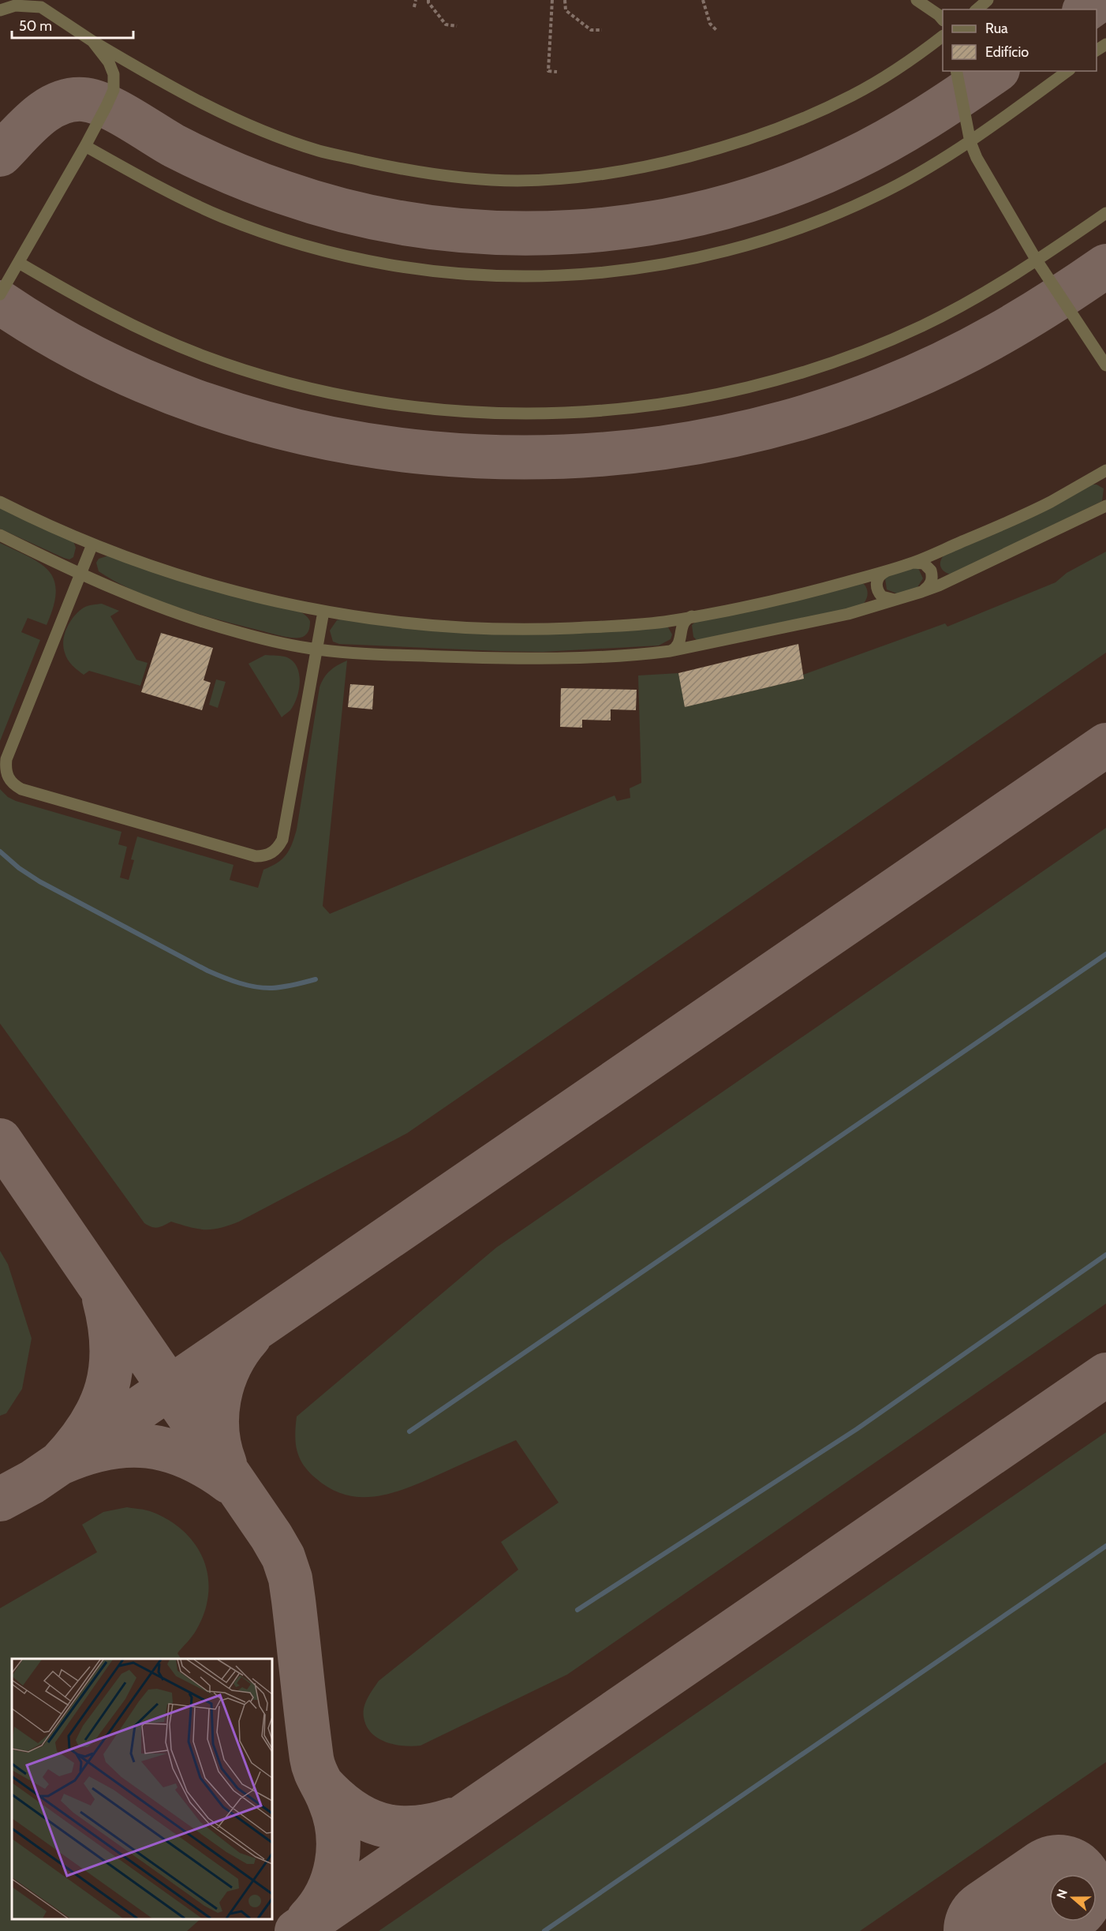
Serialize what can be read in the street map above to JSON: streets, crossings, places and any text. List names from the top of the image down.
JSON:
{
  "legend": ["Rua", "Edifício"],
  "scale_bar": "50 m",
  "north": "left"
}
